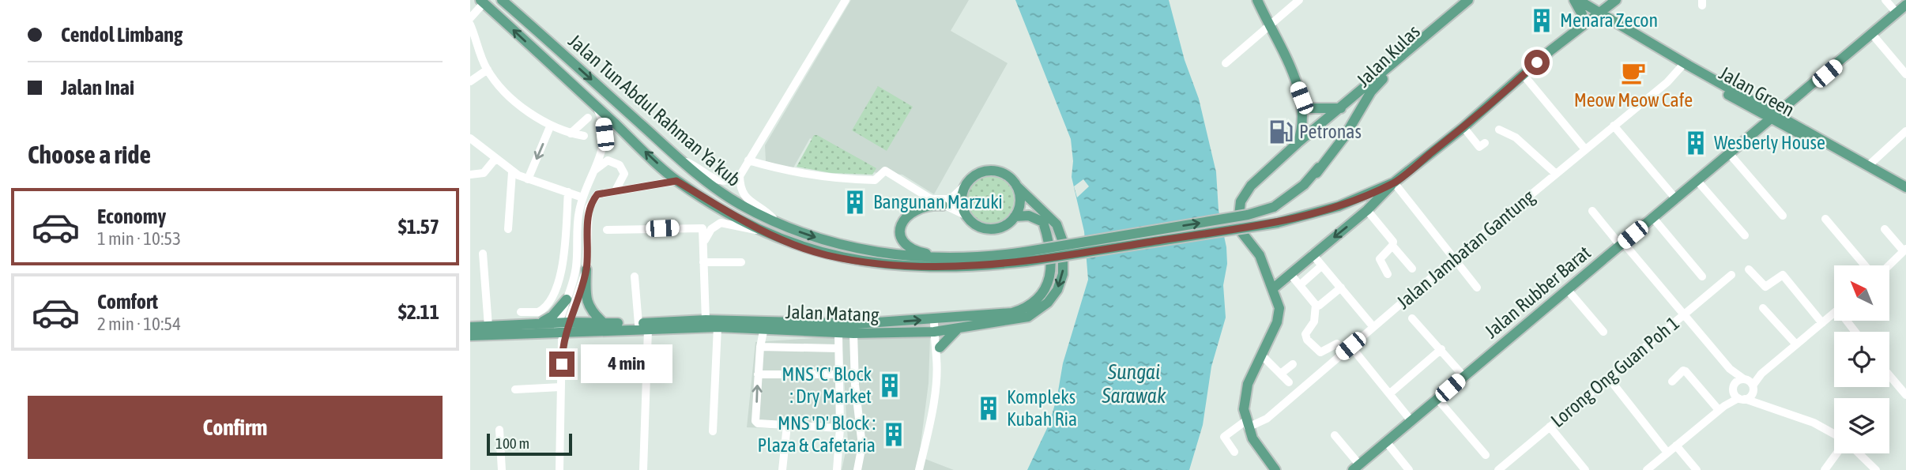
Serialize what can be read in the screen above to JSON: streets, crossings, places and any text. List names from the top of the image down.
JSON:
{
  "streets": {
    "main road": [
      "Jalan Kulas",
      "Jalan Green",
      "Jalan Tun Abdul Rahman Ya'kub",
      "Jalan Rubber Barat",
      "Jalan Matang"
    ],
    "street": ["Jalan Jambatan Gantung", "Lorong Ong Guan Poh 1"]
  },
  "crossings": [
    ["Jalan Kulas", "Jalan Tun Abdul Rahman Ya'kub"],
    ["Jalan Kulas", "Jalan Jambatan Gantung"],
    ["Jalan Green", "Jalan Jambatan Gantung"],
    ["Jalan Green", "Jalan Rubber Barat"]
  ],
  "water": ["Sungai Sarawak"],
  "places": {
    "building": [
      "Menara Zecon",
      "Wesberly House",
      "Bangunan Marzuki",
      "MNS 'C' Block : Dry Market",
      "Kompleks Kubah Ria",
      "MNS 'D' Block : Plaza & Cafetaria"
    ],
    "cafe": ["Meow Meow Cafe"],
    "fuel station": ["Petronas"]
  },
  "scale_bar": "100 m",
  "north": "top left",
  "page": {
    "banner": ["Cendol Limbang", "Jalan Inai"],
    "heading": "Choose a ride",
    "list": [
      {
        "name": "Economy",
        "note": "1 min · 10:53",
        "value": "$1.57"
      },
      {
        "name": "Comfort",
        "note": "2 min · 10:54",
        "value": "$2.11"
      }
    ],
    "bubble": "4 min",
    "buttons": "Confirm",
    "scale": "100 m"
  }
}
